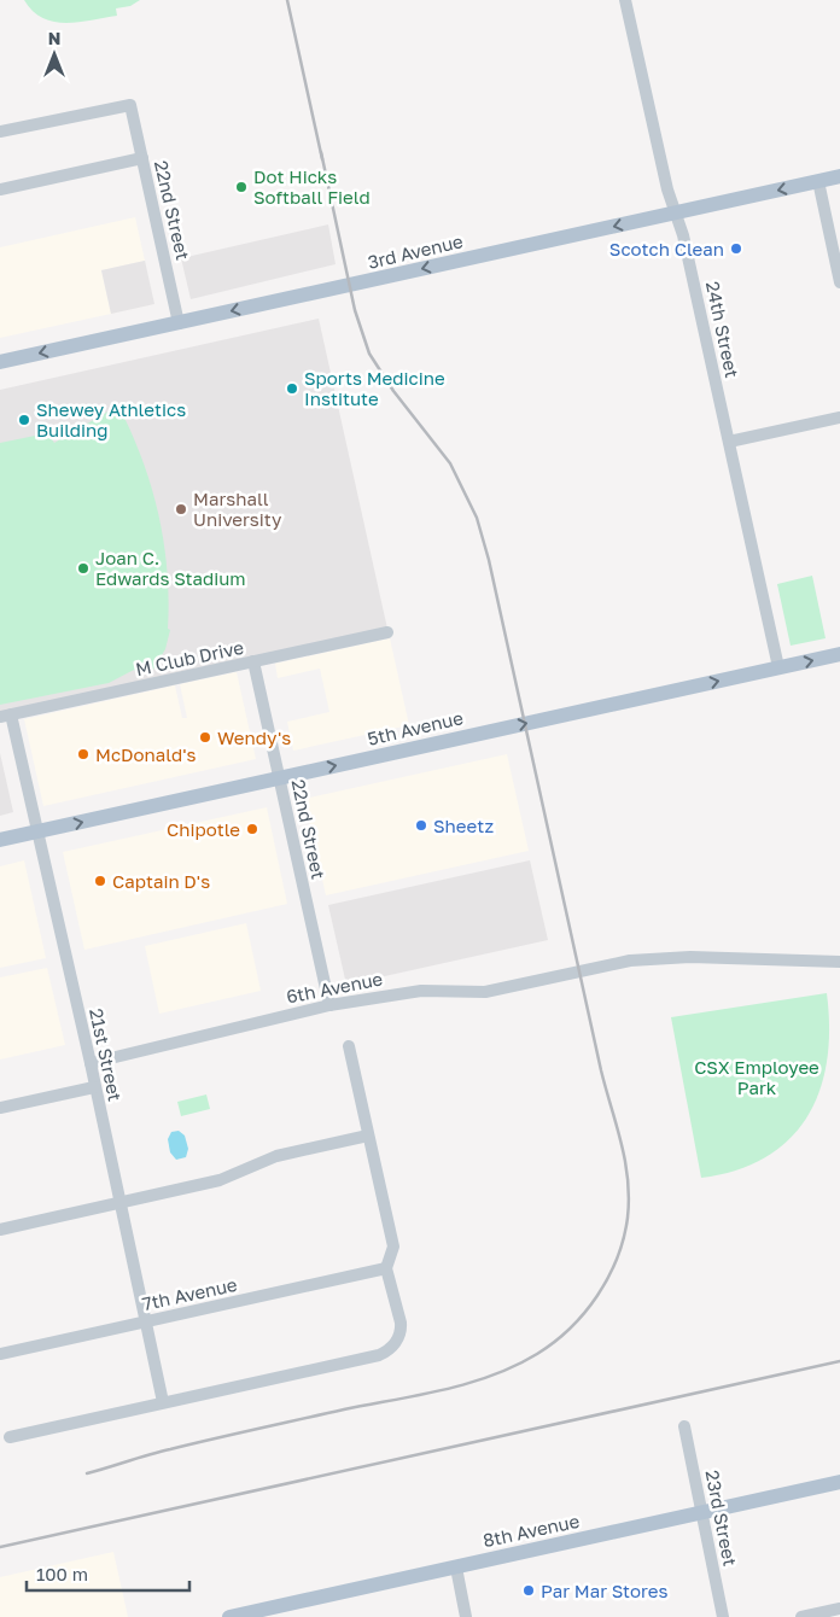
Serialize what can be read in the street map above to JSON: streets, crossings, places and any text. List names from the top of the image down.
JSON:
{
  "streets": {
    "main road": ["3rd Avenue", "5th Avenue", "8th Avenue"],
    "street": [
      "22nd Street",
      "24th Street",
      "M Club Drive",
      "6th Avenue",
      "21st Street",
      "7th Avenue",
      "23rd Street"
    ]
  },
  "crossings": [
    ["22nd Street", "3rd Avenue"],
    ["22nd Street", "M Club Drive"],
    ["22nd Street", "5th Avenue"],
    ["22nd Street", "6th Avenue"],
    ["3rd Avenue", "24th Street"],
    ["24th Street", "5th Avenue"],
    ["M Club Drive", "21st Street"],
    ["5th Avenue", "21st Street"],
    ["6th Avenue", "21st Street"],
    ["21st Street", "7th Avenue"],
    ["23rd Street", "8th Avenue"]
  ],
  "one_way": ["3rd Avenue", "5th Avenue"],
  "parks": ["CSX Employee Park"],
  "places": [
    "Dot Hicks Softball Field",
    "Scotch Clean",
    "Sports Medicine Institute",
    "Shewey Athletics Building",
    "Marshall University",
    "Joan C. Edwards Stadium",
    "Wendy's",
    "McDonald's",
    "Sheetz",
    "Chipotle",
    "Captain D's",
    "Par Mar Stores"
  ],
  "scale_bar": "100 m",
  "north": "top"
}
